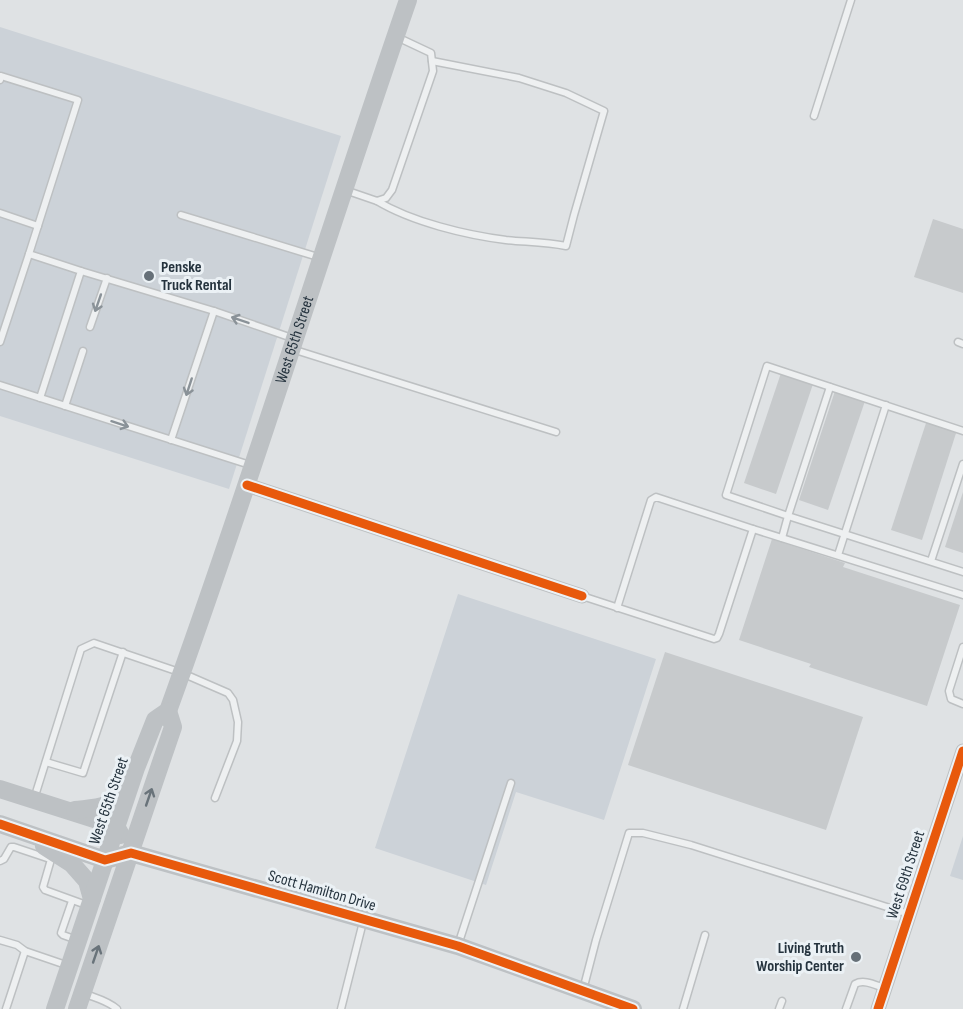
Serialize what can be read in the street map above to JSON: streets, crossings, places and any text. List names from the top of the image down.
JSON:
{
  "streets": {
    "main road": ["West 65th Street", "Scott Hamilton Drive"],
    "street": ["West 69th Street"]
  },
  "crossings": [
    ["West 65th Street", "Scott Hamilton Drive"]
  ],
  "places": ["Penske Truck Rental", "Living Truth Worship Center"]
}
